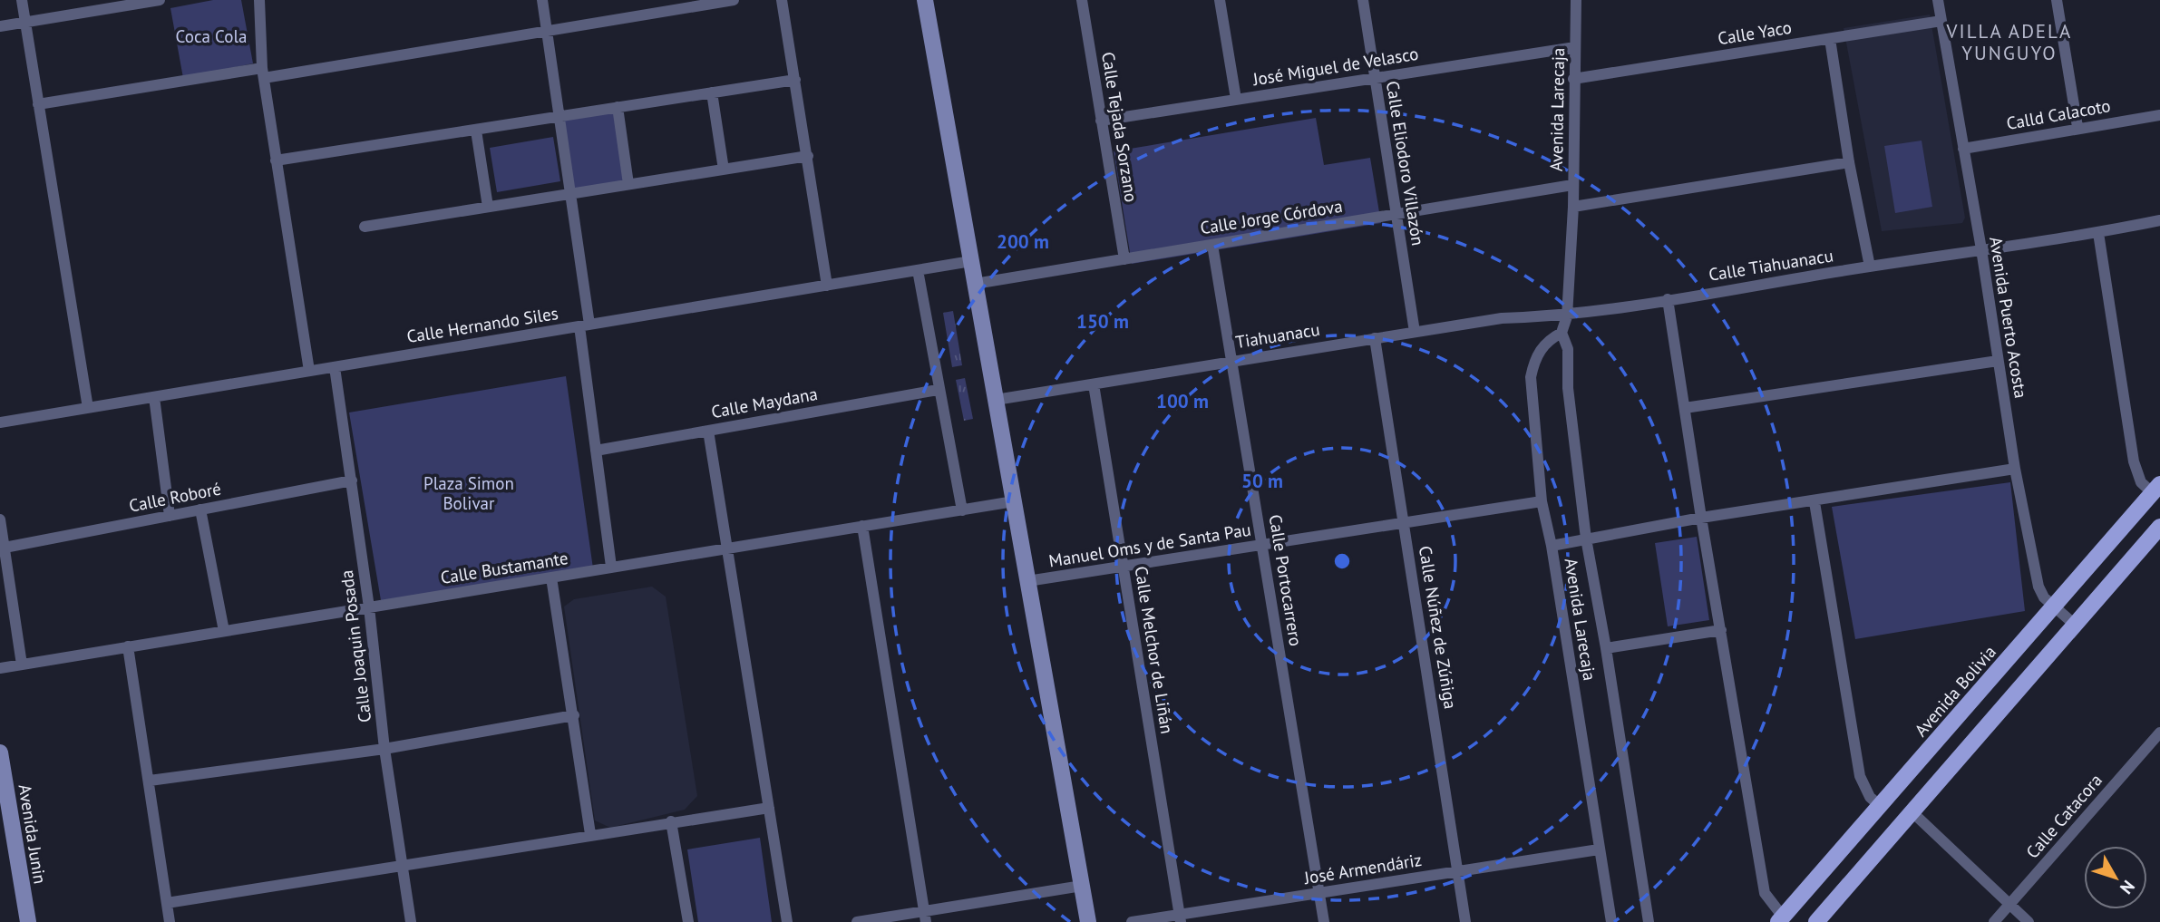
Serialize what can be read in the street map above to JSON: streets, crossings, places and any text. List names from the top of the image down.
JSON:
{
  "streets": {
    "main road": ["Avenida Bolivia"],
    "street": [
      "Calle Yaco",
      "José Miguel de Velasco",
      "Avenida Larecaja",
      "Calld Calacoto",
      "Calle Tejada Sorzano",
      "Calle Eliodoro Villazón",
      "Calle Jorge Córdova",
      "Calle Tiahuanacu",
      "Avenida Puerto Acosta",
      "Calle Hernando Siles",
      "Tiahuanacu",
      "Calle Maydana",
      "Calle Roboré",
      "Manuel Oms y de Santa Pau",
      "Calle Bustamante",
      "Calle Portocarrero",
      "Calle Núñez de Zúñiga",
      "Calle Joaquin Posada",
      "Calle Melchor de Liñán",
      "Calle Catacora",
      "Avenida Junin",
      "José Armendáriz"
    ]
  },
  "crossings": [
    ["Calle Yaco", "Avenida Larecaja"],
    ["Calle Yaco", "Avenida Puerto Acosta"],
    ["José Miguel de Velasco", "Avenida Larecaja"],
    ["José Miguel de Velasco", "Calle Tejada Sorzano"],
    ["José Miguel de Velasco", "Calle Eliodoro Villazón"],
    ["Avenida Larecaja", "Calle Jorge Córdova"],
    ["Avenida Larecaja", "Calle Tiahuanacu"],
    ["Avenida Larecaja", "Tiahuanacu"],
    ["Avenida Larecaja", "Manuel Oms y de Santa Pau"],
    ["Avenida Larecaja", "José Armendáriz"],
    ["Calld Calacoto", "Avenida Puerto Acosta"],
    ["Calle Tejada Sorzano", "Calle Jorge Córdova"],
    ["Calle Eliodoro Villazón", "Calle Jorge Córdova"],
    ["Calle Eliodoro Villazón", "Tiahuanacu"],
    ["Calle Jorge Córdova", "Calle Portocarrero"],
    ["Calle Tiahuanacu", "Avenida Puerto Acosta"],
    ["Calle Tiahuanacu", "Tiahuanacu"],
    ["Avenida Puerto Acosta", "Avenida Bolivia"],
    ["Calle Hernando Siles", "Calle Joaquin Posada"],
    ["Tiahuanacu", "Calle Portocarrero"],
    ["Tiahuanacu", "Calle Núñez de Zúñiga"],
    ["Tiahuanacu", "Calle Melchor de Liñán"],
    ["Calle Roboré", "Calle Joaquin Posada"],
    ["Manuel Oms y de Santa Pau", "Calle Portocarrero"],
    ["Manuel Oms y de Santa Pau", "Calle Núñez de Zúñiga"],
    ["Manuel Oms y de Santa Pau", "Calle Melchor de Liñán"],
    ["Calle Bustamante", "Calle Joaquin Posada"],
    ["Calle Portocarrero", "José Armendáriz"],
    ["Calle Núñez de Zúñiga", "José Armendáriz"],
    ["Calle Melchor de Liñán", "José Armendáriz"]
  ],
  "districts": ["VILLA ADELA YUNGUYO"],
  "parks": ["Coca Cola", "Plaza Simon Bolivar"],
  "north": "bottom right",
  "rings": [
    "200 m",
    "150 m",
    "100 m",
    "50 m"
  ]
}
